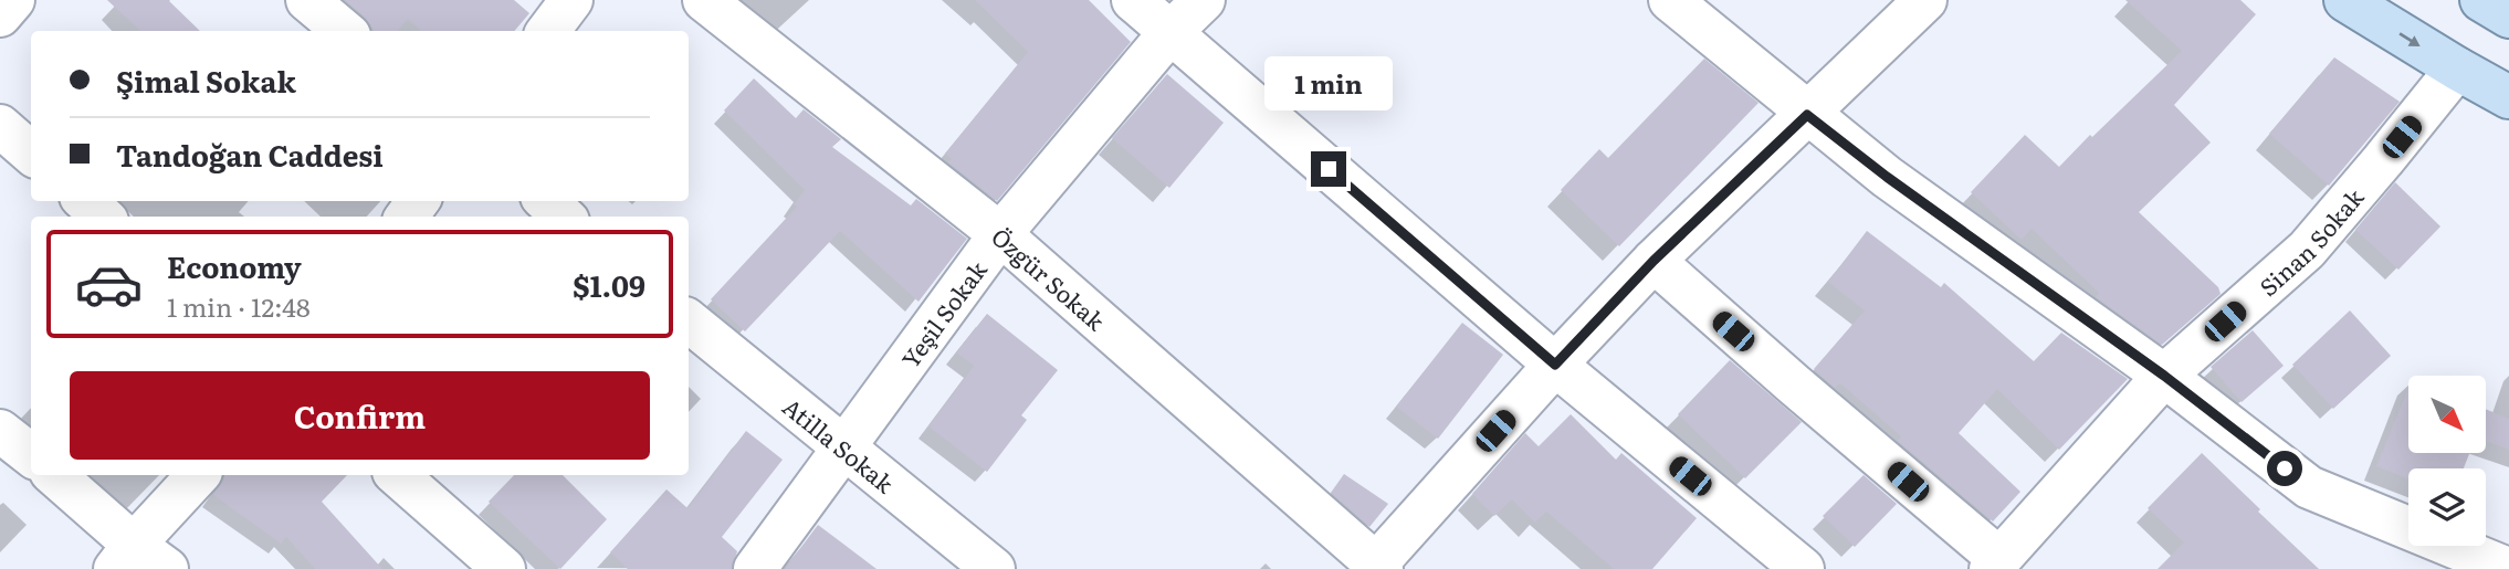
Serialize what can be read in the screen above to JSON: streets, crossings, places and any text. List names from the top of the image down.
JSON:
{
  "streets": {
    "street": [
      "Sinan Sokak",
      "Özgür Sokak",
      "Yeşil Sokak",
      "Atilla Sokak"
    ]
  },
  "crossings": [
    ["Özgür Sokak", "Yeşil Sokak"],
    ["Yeşil Sokak", "Atilla Sokak"]
  ],
  "north": "bottom right",
  "page": {
    "banner": ["Şimal Sokak", "Tandoğan Caddesi"],
    "bubble": "1 min",
    "list": [
      {
        "name": "Economy",
        "note": "1 min · 12:48",
        "value": "$1.09"
      }
    ],
    "buttons": "Confirm"
  }
}
